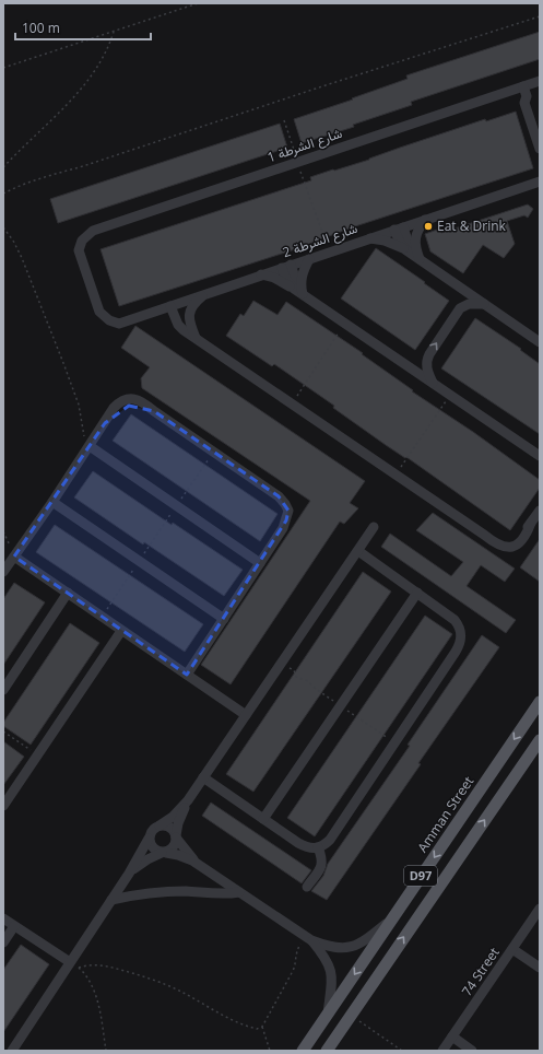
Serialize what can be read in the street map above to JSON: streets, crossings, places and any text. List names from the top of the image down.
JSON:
{
  "streets": {
    "main road": ["Amman Street", "D97"],
    "street": ["شارع الشرطة 1", "شارع الشرطة 2", "74 Street"]
  },
  "crossings": [
    ["شارع الشرطة 1", "شارع الشرطة 2"]
  ],
  "places": ["Eat & Drink"],
  "scale_bar": "100 m"
}
